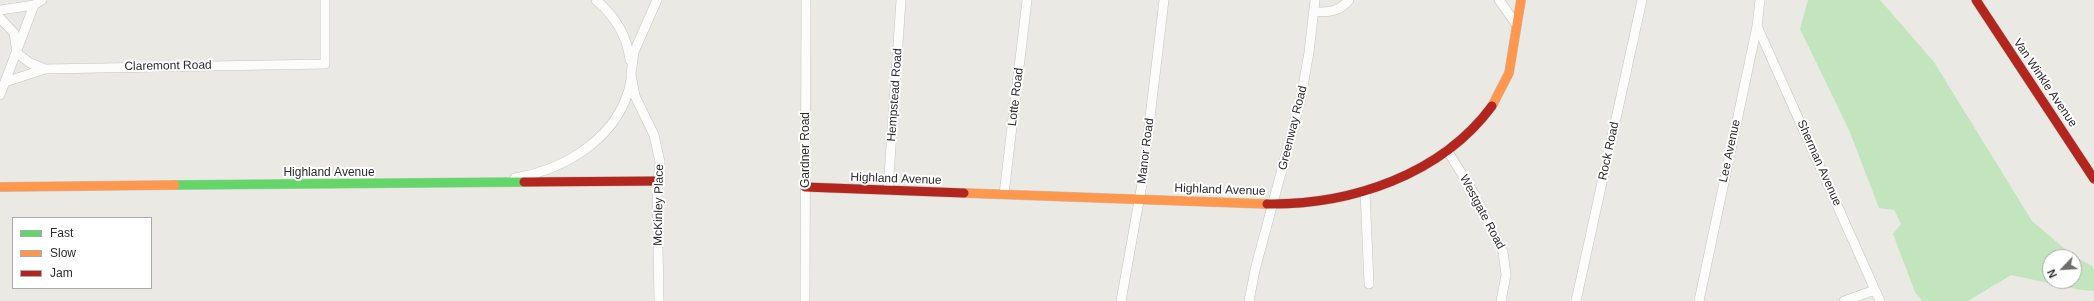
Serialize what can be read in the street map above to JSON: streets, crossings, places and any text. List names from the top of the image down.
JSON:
{
  "streets": {
    "street": [
      "Claremont Road",
      "Van Winkle Avenue",
      "Hempstead Road",
      "Lotte Road",
      "Greenway Road",
      "Gardner Road",
      "Manor Road",
      "Rock Road",
      "Lee Avenue",
      "Sherman Avenue",
      "Highland Avenue",
      "McKinley Place",
      "Westgate Road"
    ]
  },
  "crossings": [
    ["Hempstead Road", "Highland Avenue"],
    ["Lotte Road", "Highland Avenue"],
    ["Greenway Road", "Highland Avenue"],
    ["Gardner Road", "Highland Avenue"],
    ["Manor Road", "Highland Avenue"],
    ["Lee Avenue", "Sherman Avenue"],
    ["Highland Avenue", "McKinley Place"],
    ["Highland Avenue", "Westgate Road"]
  ],
  "legend": ["Fast", "Slow", "Jam"],
  "north": "bottom left"
}
